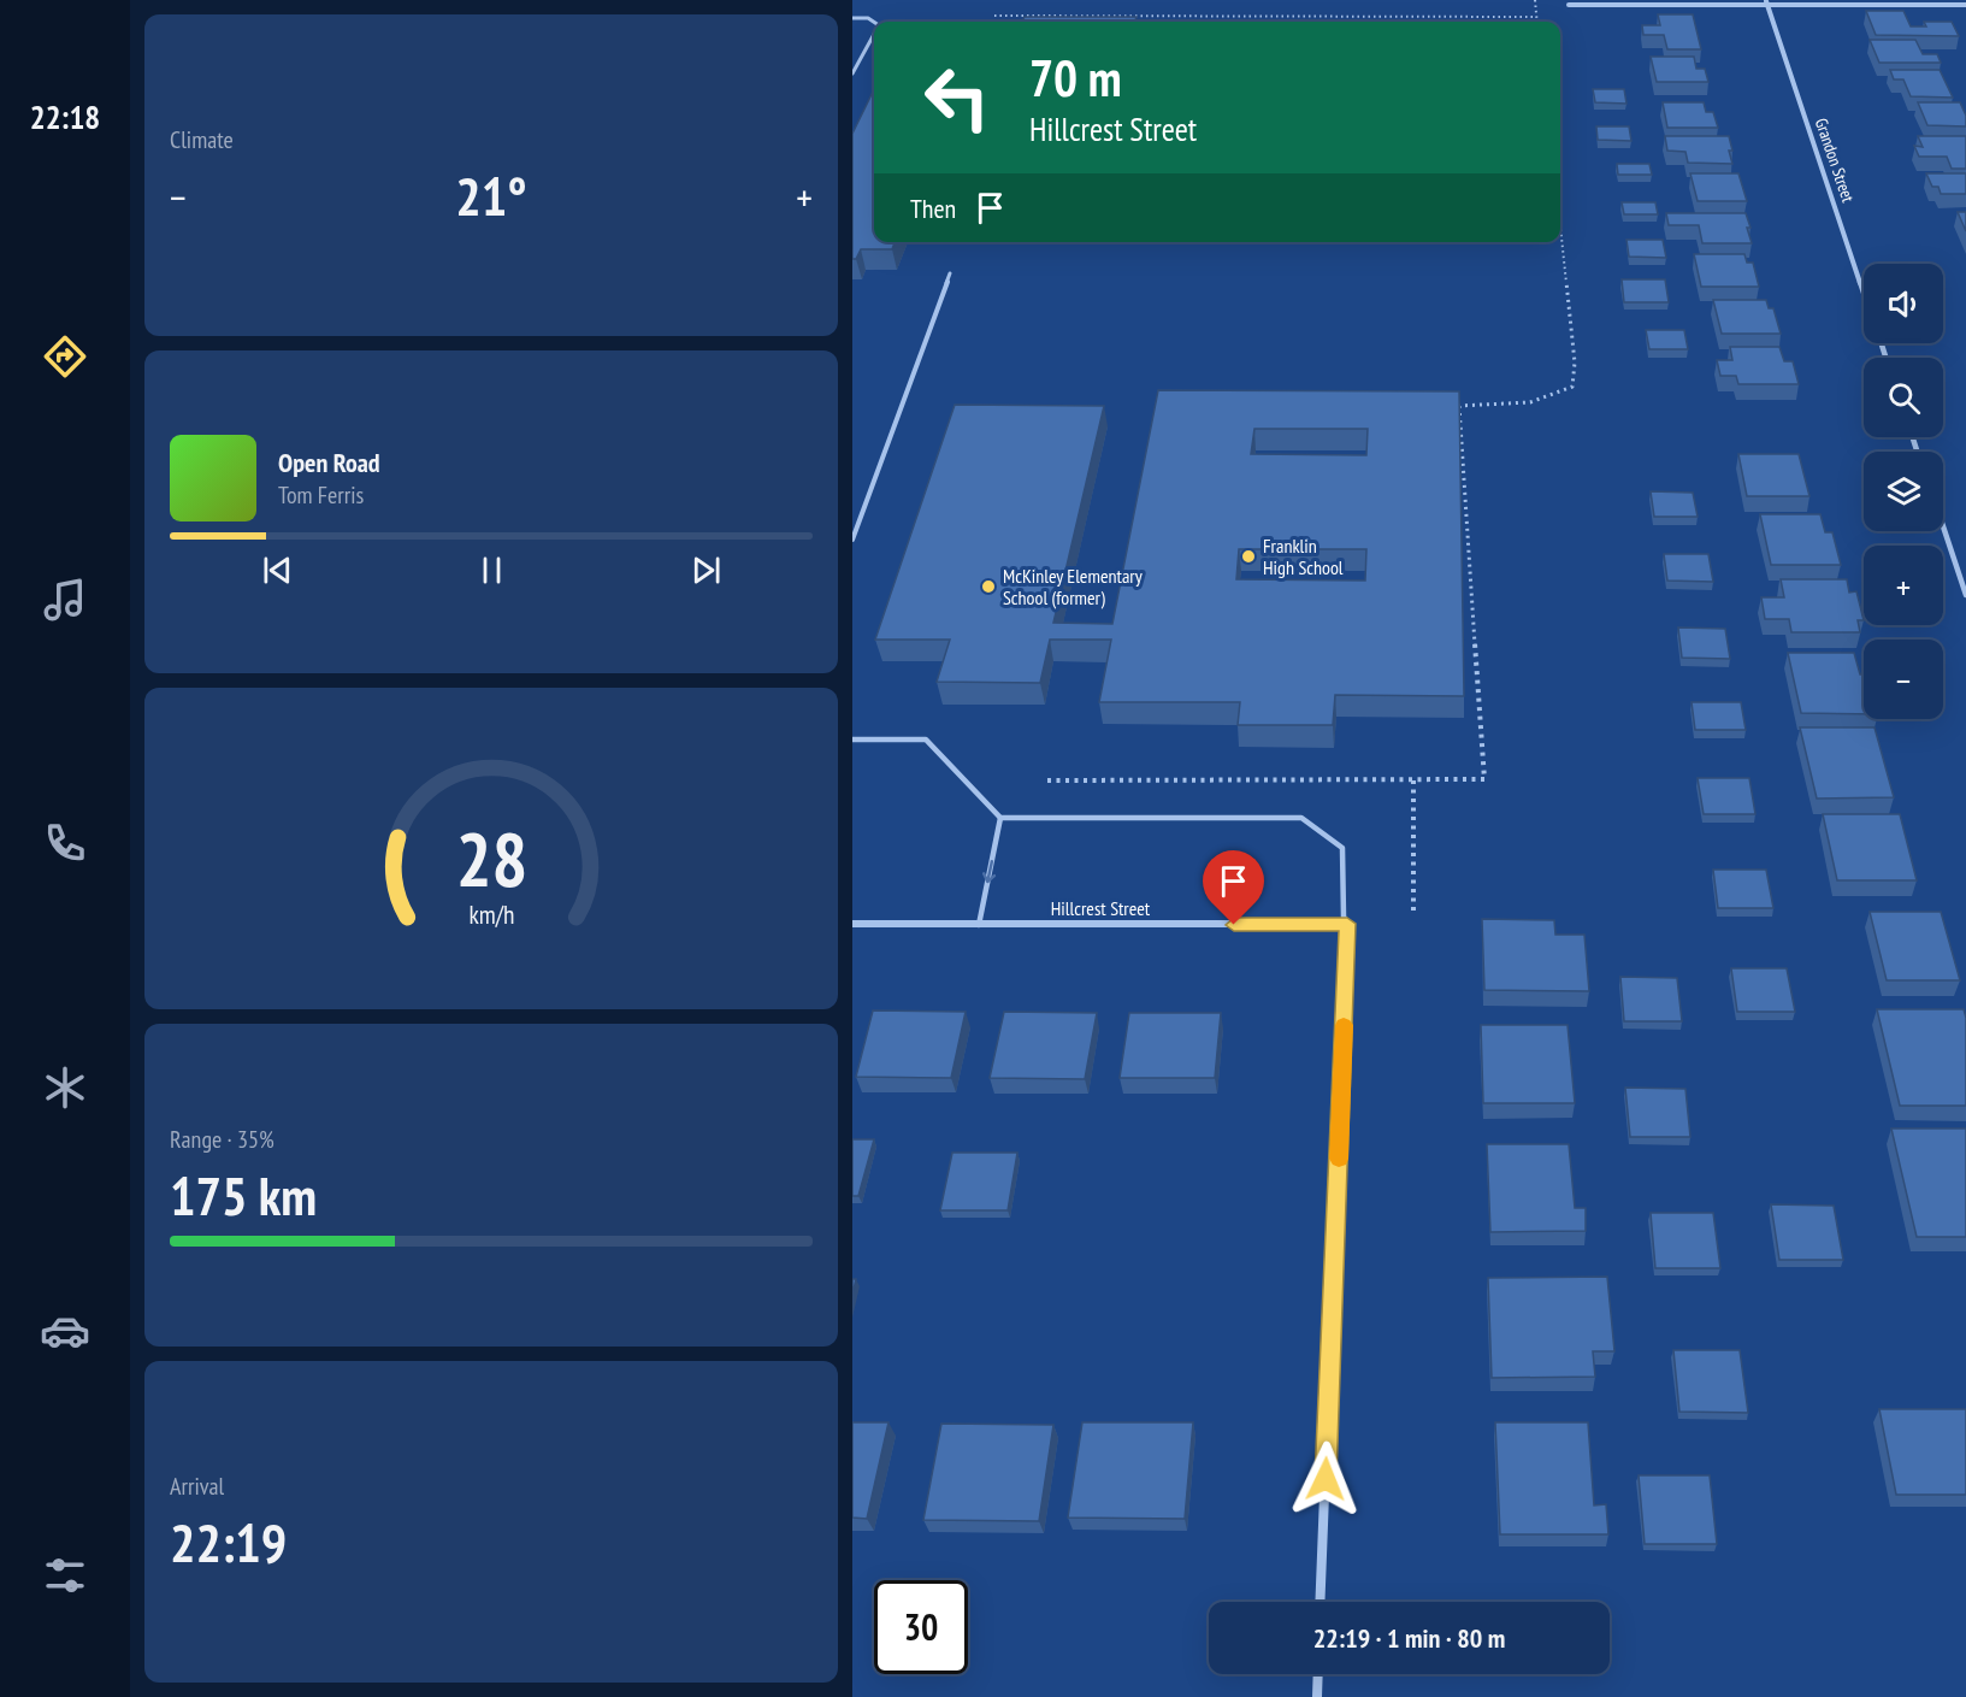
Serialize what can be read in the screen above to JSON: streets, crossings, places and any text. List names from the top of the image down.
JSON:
{
  "streets": {
    "street": ["Grandon Street", "Hillcrest Street"]
  },
  "places": ["Franklin High School", "McKinley Elementary School (former)"],
  "page": {
    "tabs": "22:18",
    "tile": [
      "Climate",
      ["Range · 35%", "175 km"],
      ["Arrival", "22:19"]
    ],
    "turn": ["70 m", "Hillcrest Street"],
    "heat": ["−", "21°", "+"],
    "then": "Then",
    "map_buttons": ["+", "−"],
    "song": ["Open Road", "Tom Ferris"],
    "limit": "30",
    "trip": "22:19 · 1 min · 80 m",
    "gauge": ["28", "km/h"]
  }
}
